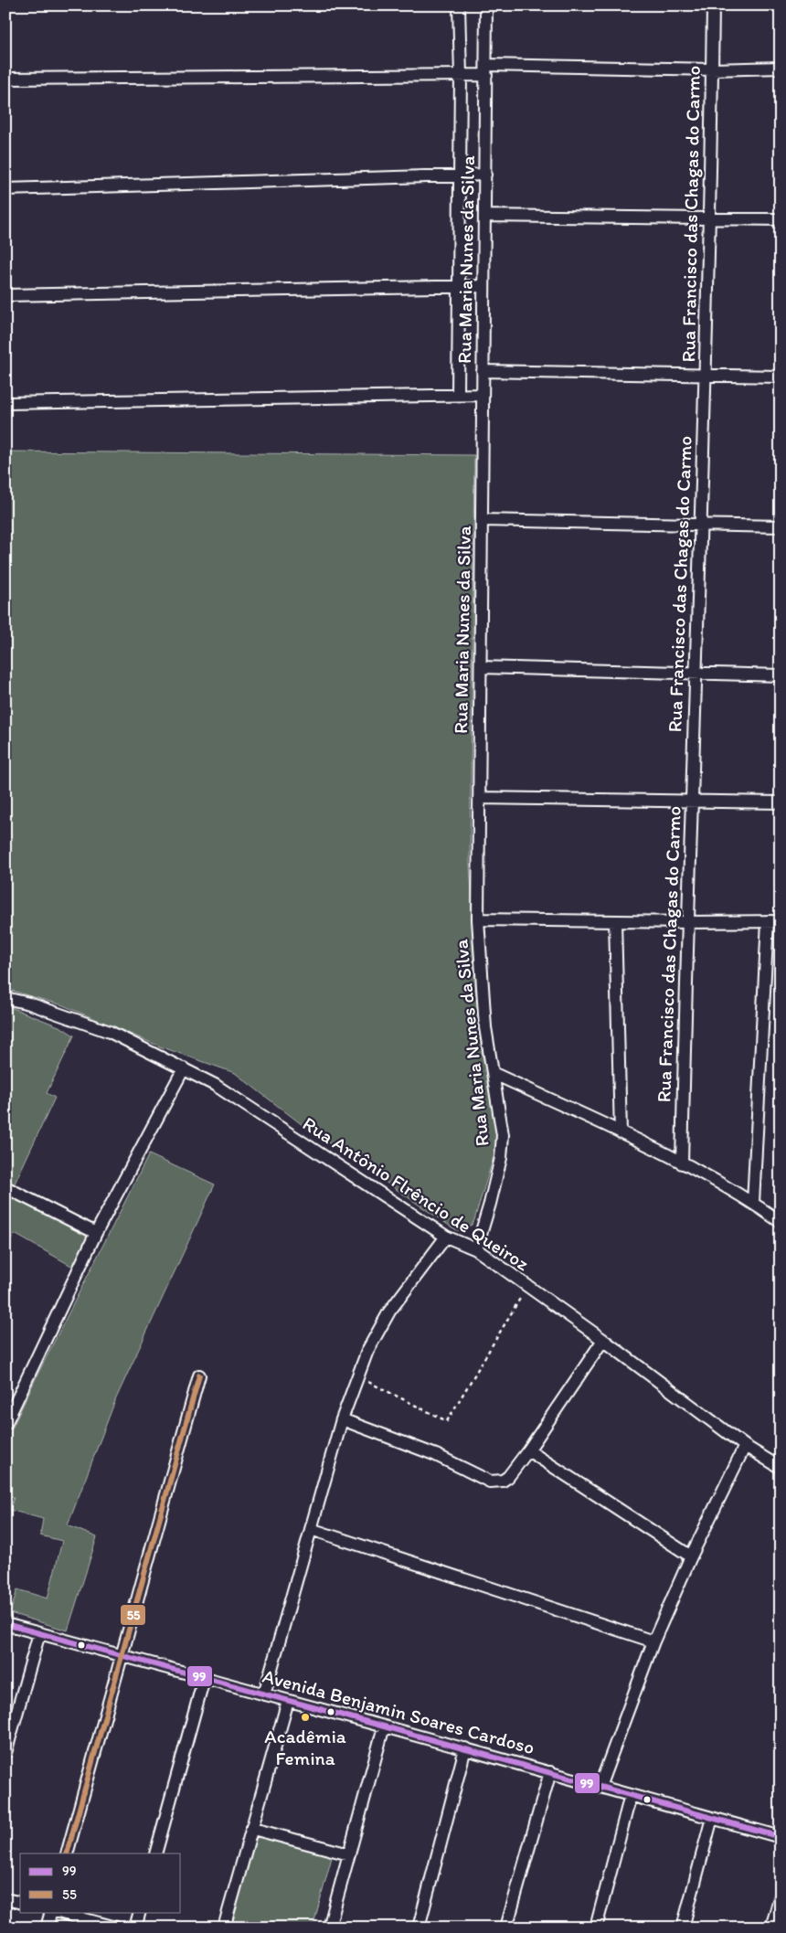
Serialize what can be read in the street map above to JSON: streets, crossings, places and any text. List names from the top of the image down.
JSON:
{
  "streets": {
    "street": [
      "Rua Francisco das Chagas do Carmo",
      "Rua Maria Nunes da Silva",
      "Rua Antônio Flrêncio de Queiroz",
      "Avenida Benjamin Soares Cardoso"
    ]
  },
  "crossings": [
    ["Rua Maria Nunes da Silva", "Rua Antônio Flrêncio de Queiroz"]
  ],
  "places": ["Acadêmia Femina"],
  "lines": ["transit line 55", "transit line 99"],
  "legend": ["99", "55"]
}
